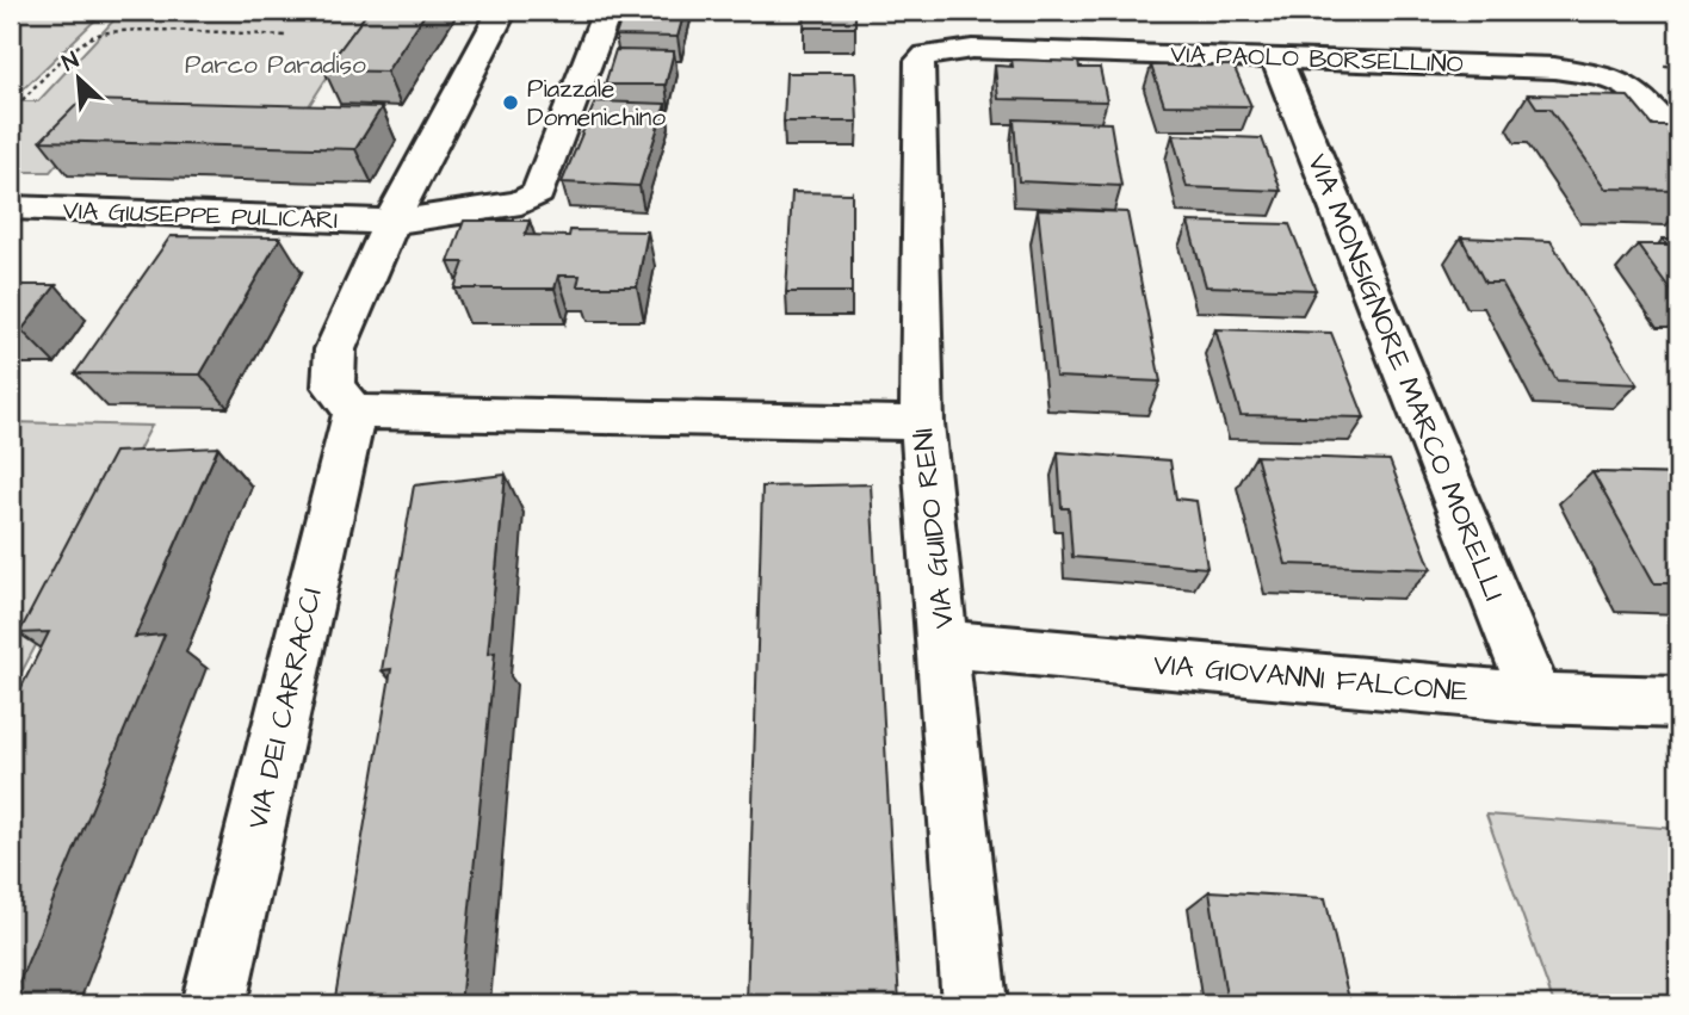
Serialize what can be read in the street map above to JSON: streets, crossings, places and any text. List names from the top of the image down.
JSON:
{
  "streets": {
    "street": [
      "VIA PAOLO BORSELLINO",
      "VIA GIUSEPPE PULICARI",
      "VIA MONSIGNORE MARCO MORELLI",
      "VIA GUIDO RENI",
      "VIA GIOVANNI FALCONE",
      "VIA DEI CARRACCI"
    ]
  },
  "crossings": [
    ["VIA PAOLO BORSELLINO", "VIA MONSIGNORE MARCO MORELLI"],
    ["VIA PAOLO BORSELLINO", "VIA GUIDO RENI"],
    ["VIA MONSIGNORE MARCO MORELLI", "VIA GIOVANNI FALCONE"],
    ["VIA GUIDO RENI", "VIA GIOVANNI FALCONE"]
  ],
  "parks": ["Parco Paradiso"],
  "places": ["Piazzale Domenichino"],
  "north": "top left"
}
